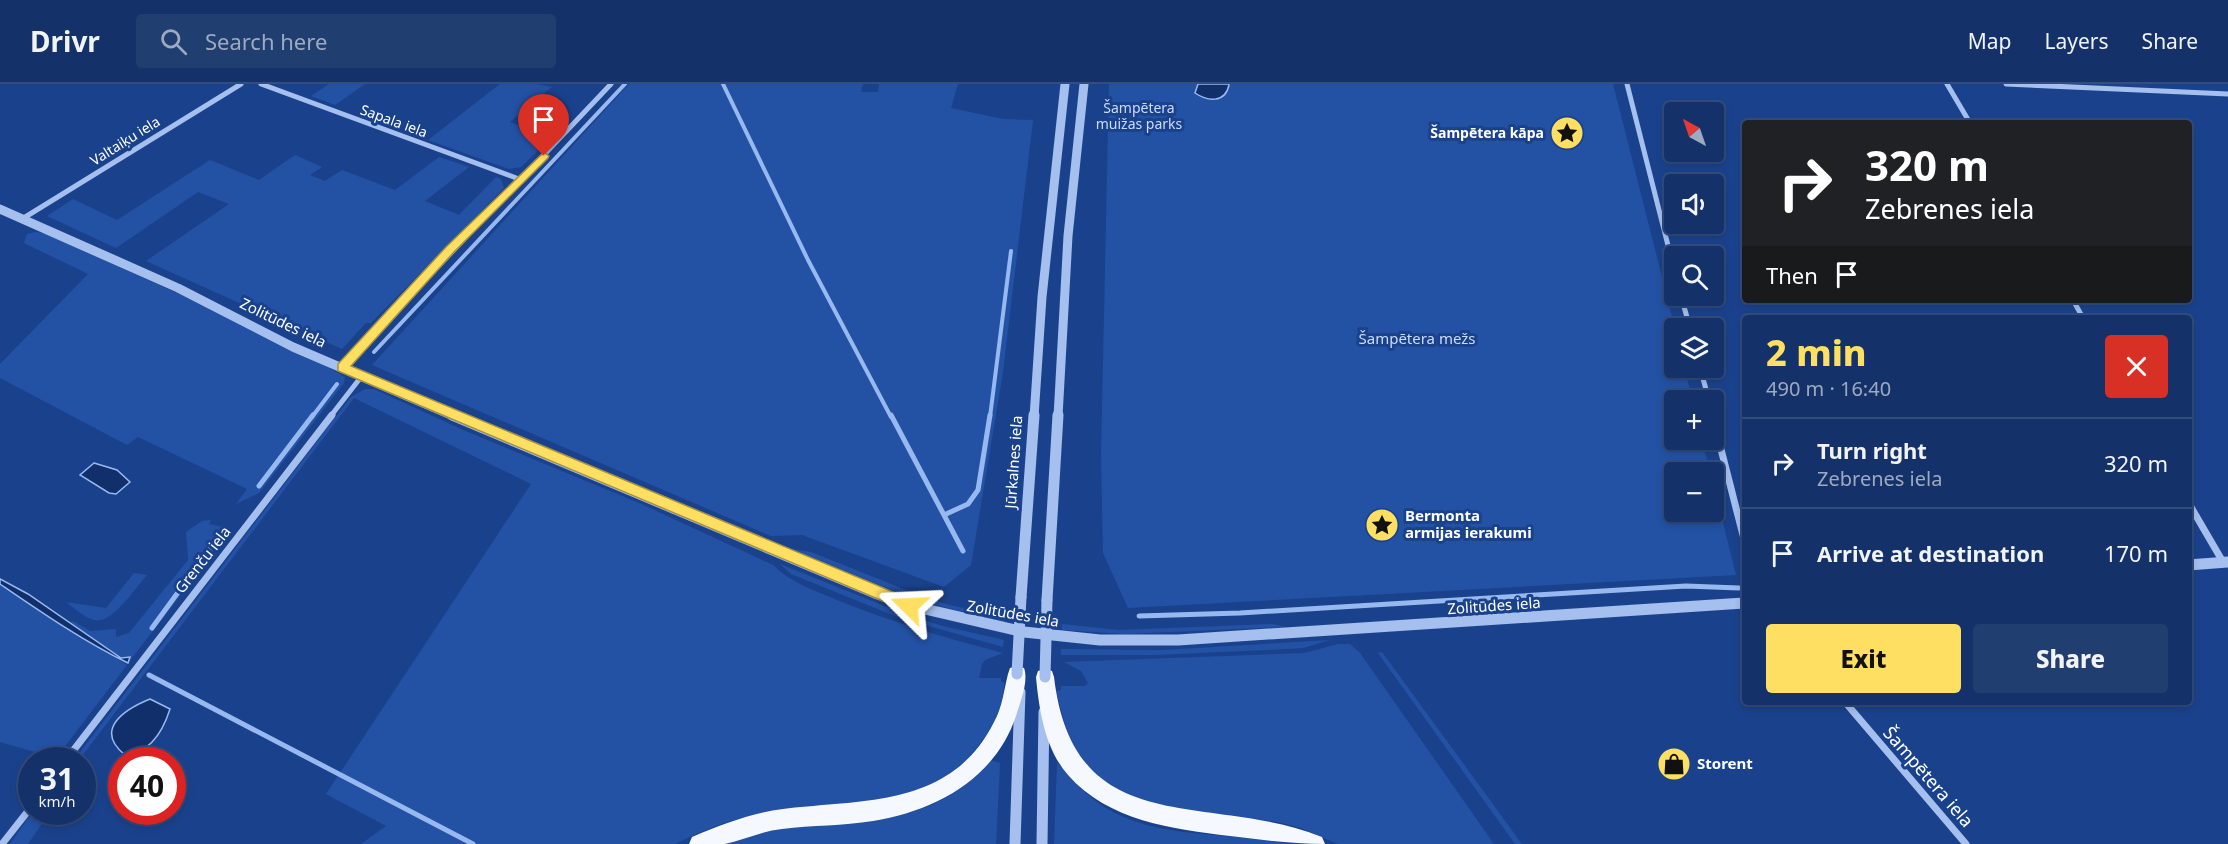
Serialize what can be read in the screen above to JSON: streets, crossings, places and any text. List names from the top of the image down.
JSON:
{
  "streets": {
    "street": [
      "Sapala iela",
      "Valtaiķu iela",
      "Zolitūdes iela",
      "Jūrkalnes iela",
      "Grenču iela",
      "Šampētera iela"
    ]
  },
  "crossings": [
    ["Valtaiķu iela", "Zolitūdes iela"],
    ["Zolitūdes iela", "Grenču iela"]
  ],
  "parks": ["Šampētera muižas parks", "Šampētera mežs"],
  "places": {
    "place": ["Šampētera kāpa", "Bermonta armijas ierakumi"],
    "shop": ["Storent"]
  },
  "north": "top left",
  "page": {
    "header": "Drivr",
    "search": "Search here",
    "nav": ["Map", "Layers", "Share"],
    "map_buttons": ["+", "−"],
    "turn": ["320 m", "Zebrenes iela"],
    "then": "Then",
    "heading": ["2 min", "490 m · 16:40"],
    "list": [
      {
        "name": "Turn right",
        "note": "Zebrenes iela",
        "value": "320 m"
      },
      {
        "name": "Arrive at destination",
        "value": "170 m"
      }
    ],
    "buttons": ["Exit", "Share"],
    "speed": "31 km/h",
    "limit": "40"
  }
}
